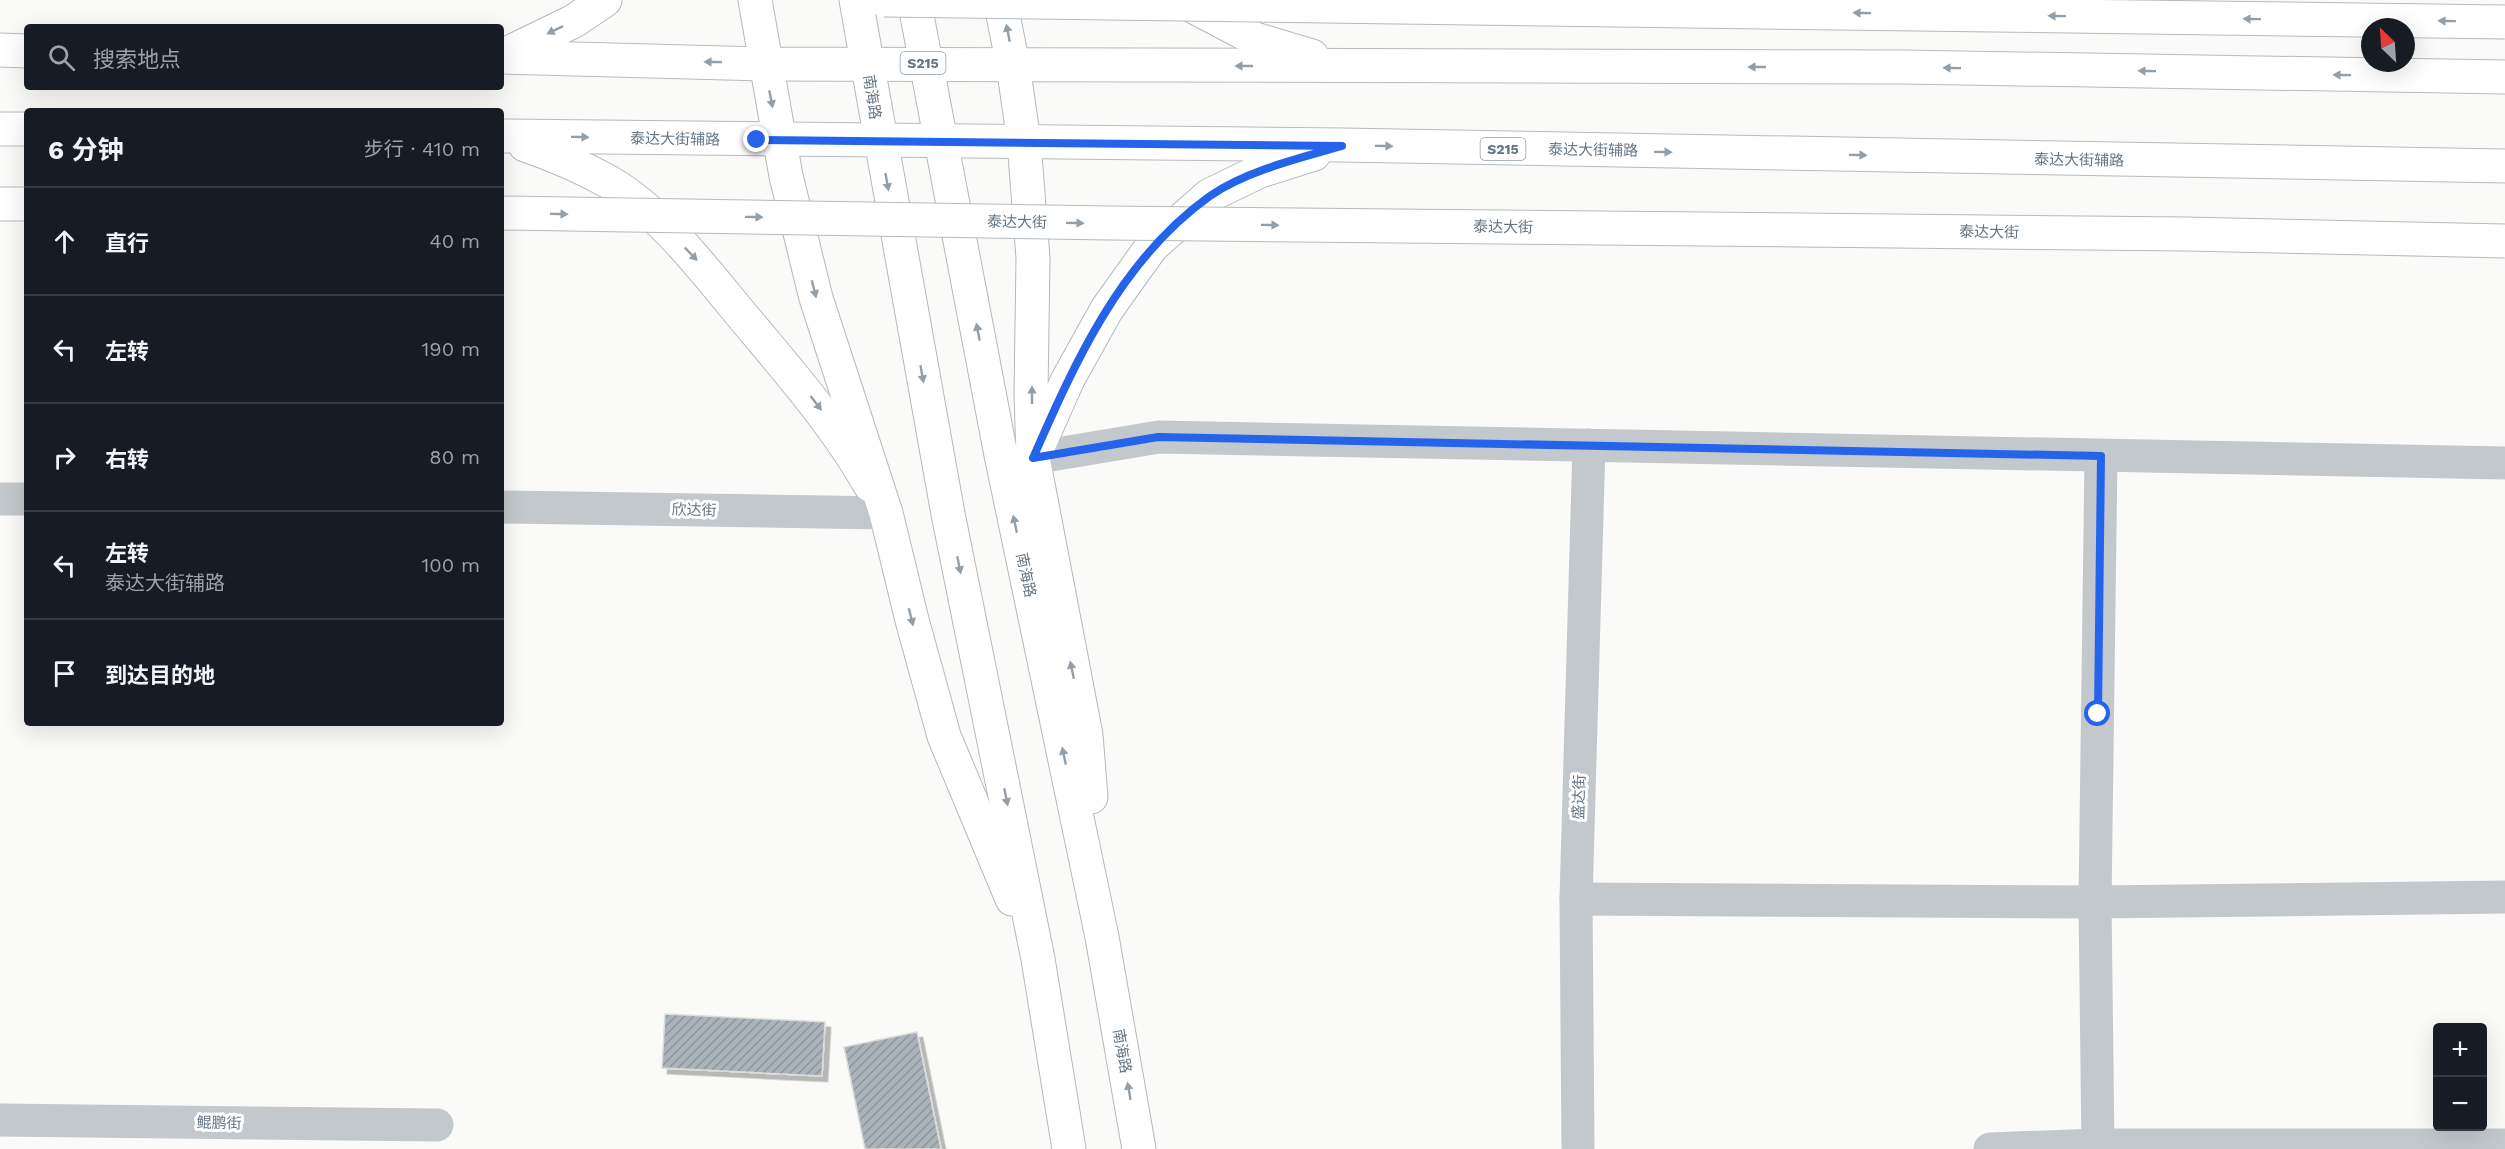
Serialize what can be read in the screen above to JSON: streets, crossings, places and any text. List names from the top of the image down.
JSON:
{
  "streets": {
    "main road": [
      "S215",
      "南海路",
      "泰达大街辅路",
      "泰达大街"
    ],
    "street": ["欣达街", "盛达街", "鲲鹏街"]
  },
  "crossings": [
    ["S215", "南海路"],
    ["南海路", "泰达大街辅路"]
  ],
  "north": "top left",
  "page": {
    "search": "搜索地点",
    "heading": ["6 分钟", "步行 · 410 m"],
    "list": [
      ["直行", "40 m"],
      ["左转", "190 m"],
      ["右转", "80 m"],
      ["左转", "泰达大街辅路", "100 m"],
      "到达目的地"
    ],
    "map_buttons": ["+", "−"]
  }
}
